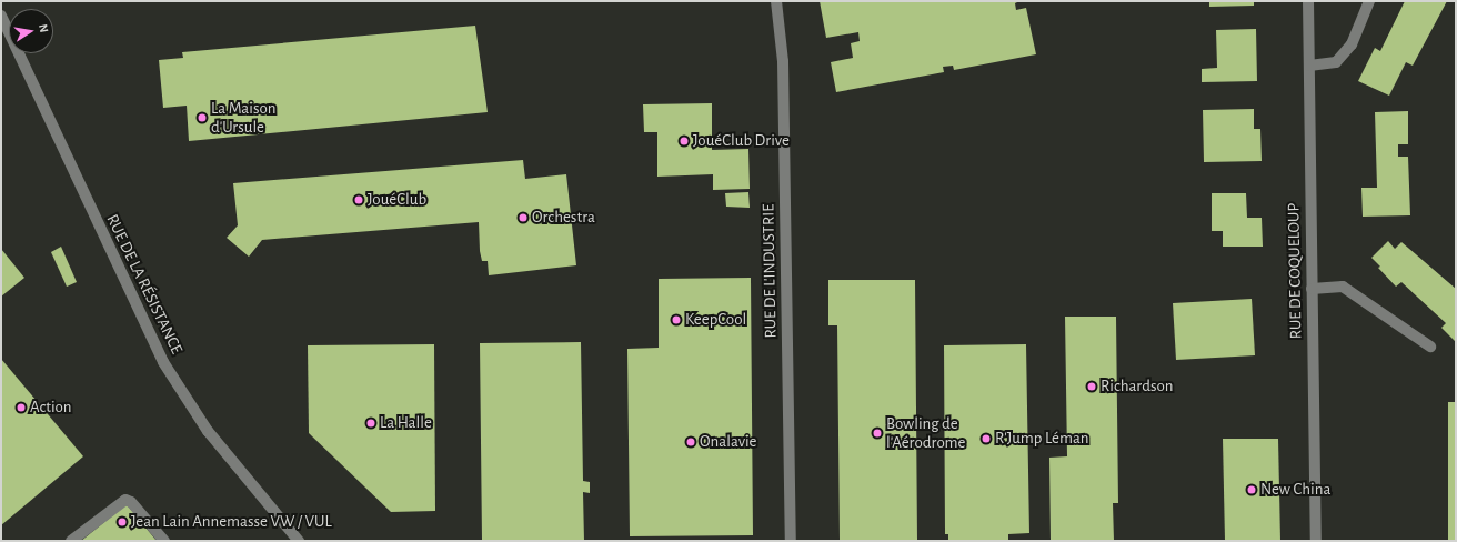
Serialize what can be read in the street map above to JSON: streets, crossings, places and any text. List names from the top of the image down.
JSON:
{
  "streets": {
    "street": ["RUE DE L'INDUSTRIE", "RUE DE COQUELOUP", "RUE DE LA RÉSISTANCE"]
  },
  "places": [
    "La Maison d'Ursule",
    "JouéClub Drive",
    "JouéClub",
    "Orchestra",
    "KeepCool",
    "Richardson",
    "Action",
    "La Halle",
    "Bowling de l'Aérodrome",
    "R'Jump Léman",
    "Onalavie",
    "New China",
    "Jean Lain Annemasse VW / VUL"
  ],
  "north": "right"
}
